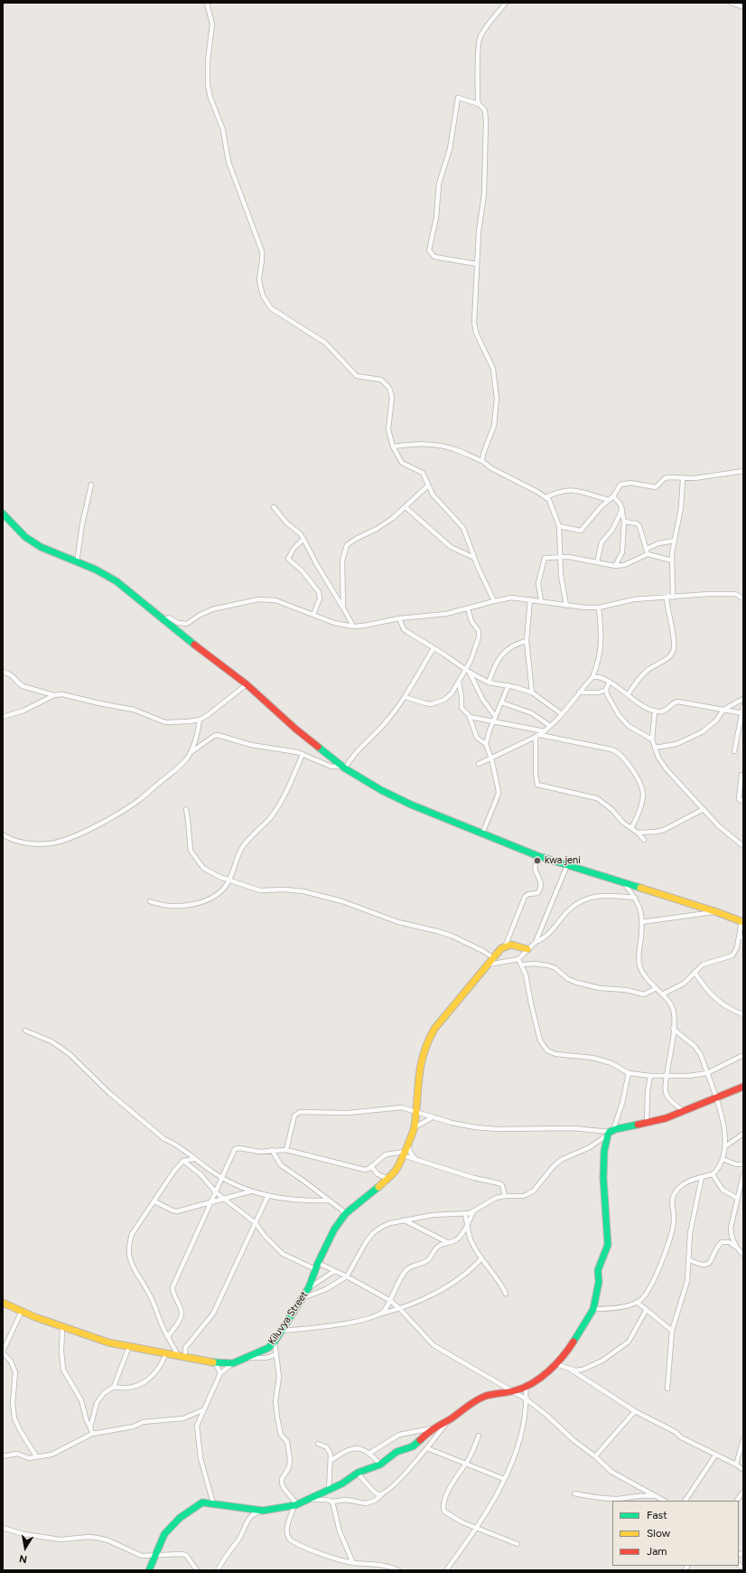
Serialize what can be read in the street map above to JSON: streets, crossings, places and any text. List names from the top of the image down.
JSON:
{
  "streets": {
    "street": ["Kiluvya Street"]
  },
  "places": ["kwa jeni"],
  "legend": ["Fast", "Slow", "Jam"],
  "north": "bottom"
}
